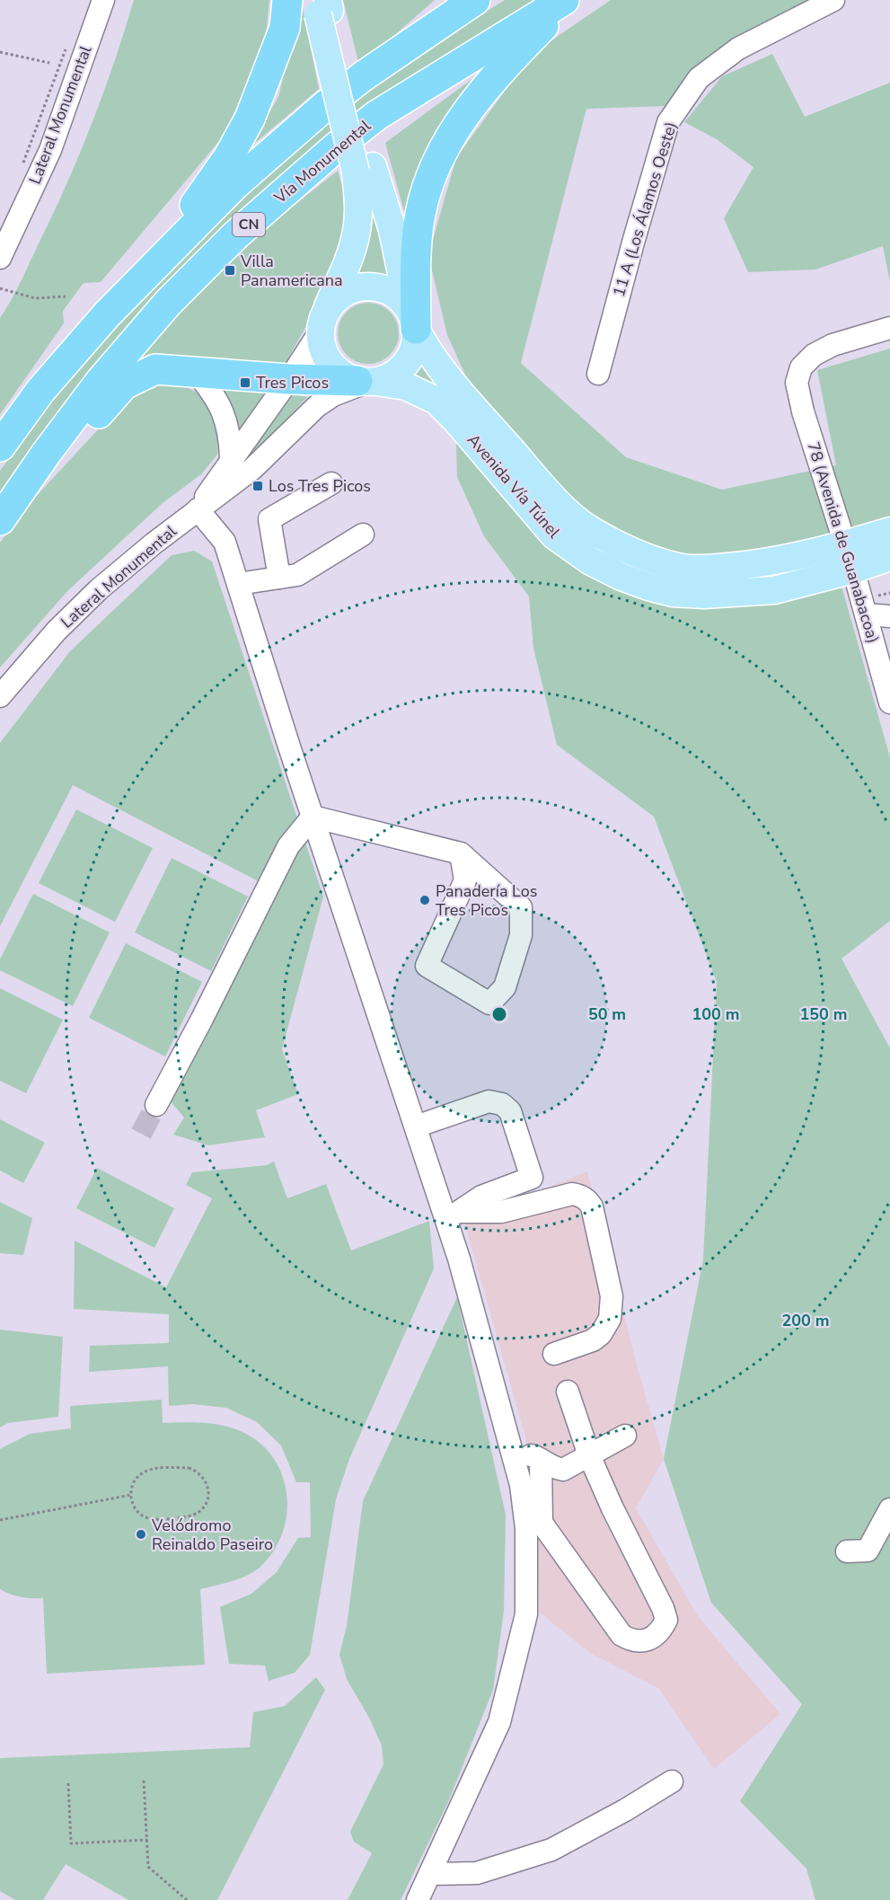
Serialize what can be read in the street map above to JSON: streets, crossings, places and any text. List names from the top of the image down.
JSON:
{
  "streets": {
    "highway": ["Vía Monumental", "CN"],
    "main road": ["Avenida Vía Túnel"],
    "street": ["Lateral Monumental", "11 A (Los Álamos Oeste)", "78 (Avenida de Guanabacoa)"]
  },
  "crossings": [
    ["Lateral Monumental", "Avenida Vía Túnel"],
    ["Avenida Vía Túnel", "78 (Avenida de Guanabacoa)"]
  ],
  "places": {
    "transit": ["Villa Panamericana", "Tres Picos", "Los Tres Picos"],
    "other": ["Panadería Los Tres Picos", "Velódromo Reinaldo Paseiro"]
  },
  "rings": [
    "50 m",
    "100 m",
    "150 m",
    "200 m"
  ]
}
